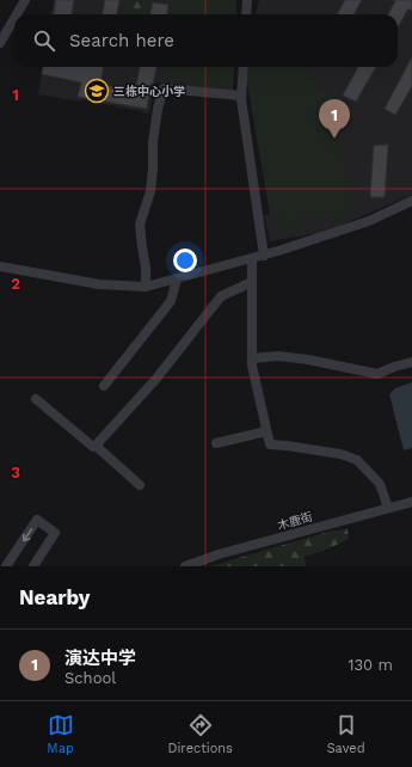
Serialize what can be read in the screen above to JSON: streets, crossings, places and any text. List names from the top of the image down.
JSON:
{
  "streets": {
    "street": ["木鹿街"]
  },
  "places": {
    "school or university": ["三栋中心小学"]
  },
  "page": {
    "search": "Search here",
    "pins": "1",
    "heading": "Nearby",
    "list": [
      {
        "mark": "1",
        "name": "演达中学",
        "note": "School",
        "value": "130 m"
      }
    ],
    "nav": ["Map", "Directions", "Saved"]
  },
  "grid": {
    "rows": ["1", "2", "3"]
  }
}
